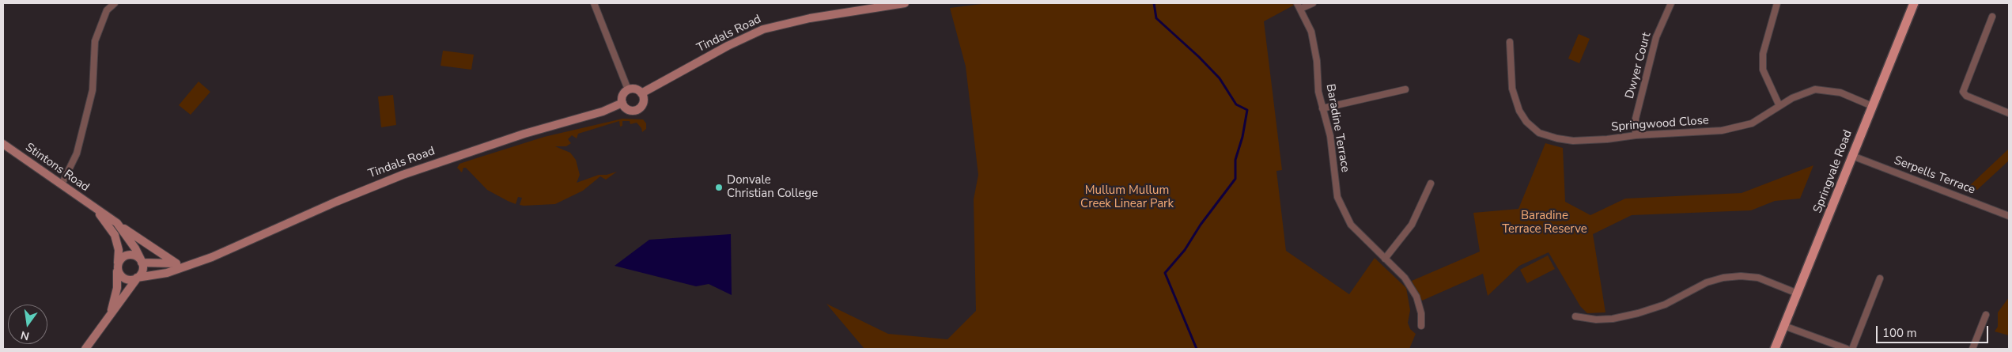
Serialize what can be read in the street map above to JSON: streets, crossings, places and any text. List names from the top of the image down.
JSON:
{
  "streets": {
    "main road": ["Tindals Road", "Stintons Road", "Springvale Road"],
    "street": [
      "Dwyer Court",
      "Springwood Close",
      "Baradine Terrace",
      "Serpells Terrace"
    ]
  },
  "crossings": [
    ["Tindals Road", "Stintons Road"],
    ["Dwyer Court", "Springwood Close"],
    ["Springwood Close", "Springvale Road"],
    ["Springvale Road", "Serpells Terrace"]
  ],
  "parks": ["Mullum Mullum Creek Linear Park", "Baradine Terrace Reserve"],
  "places": ["Donvale Christian College"],
  "scale_bar": "100 m",
  "north": "bottom"
}
